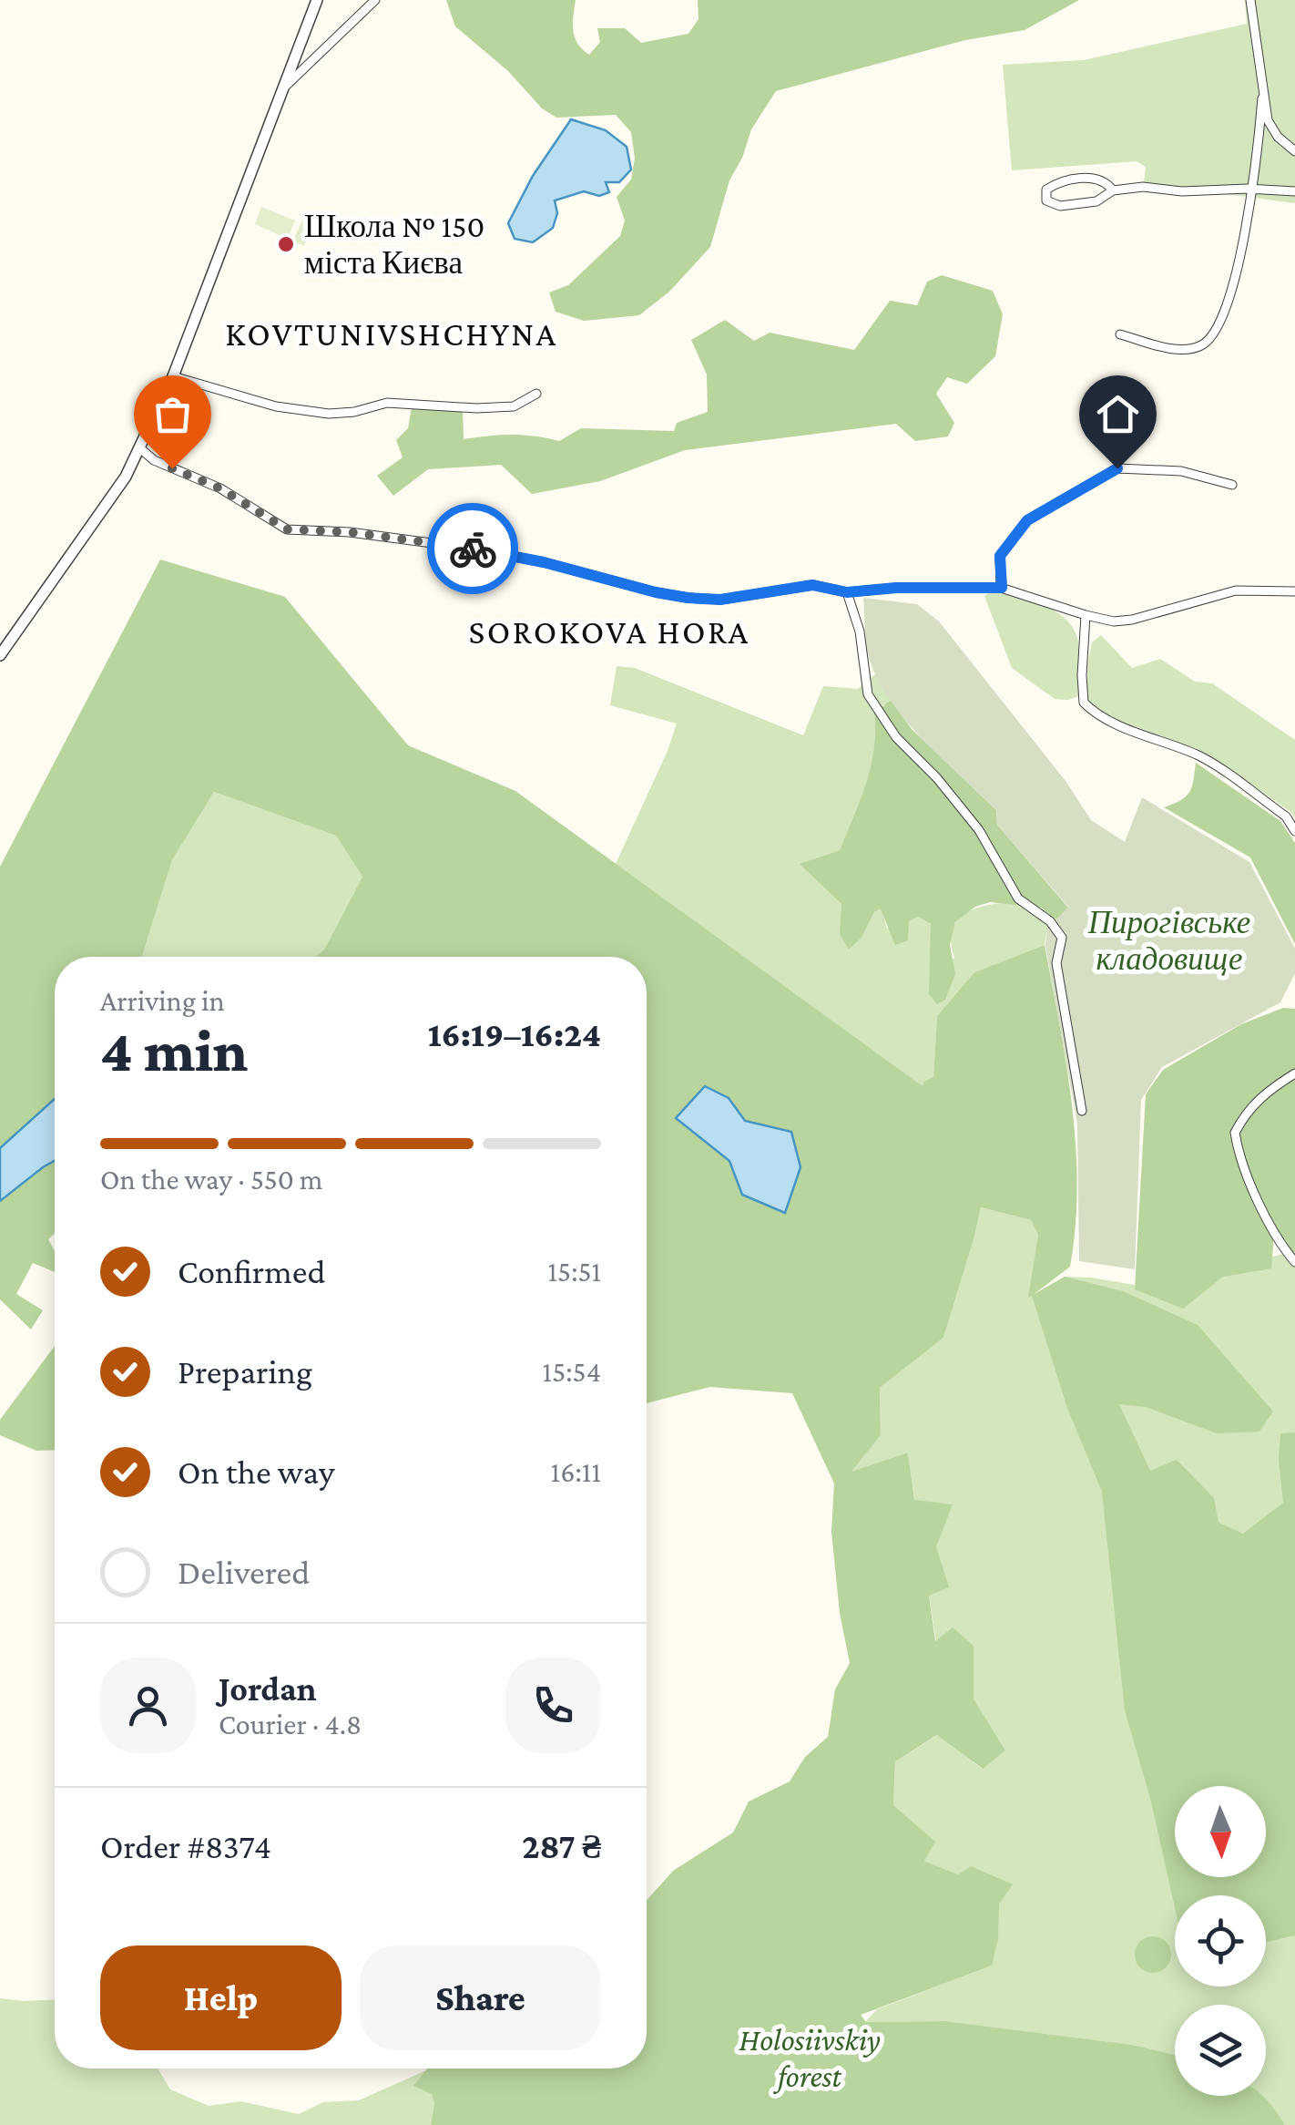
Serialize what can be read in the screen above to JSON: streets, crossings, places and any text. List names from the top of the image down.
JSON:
{
  "districts": ["KOVTUNIVSHCHYNA", "SOROKOVA HORA"],
  "parks": ["Пирогівське кладовище", "Holosiivskiy forest"],
  "places": ["Школа № 150 міста Києва"],
  "north": "bottom",
  "page": {
    "heading": ["4 min", "Arriving in", "16:19–16:24"],
    "panel": [
      "Jordan",
      "Courier · 4.8",
      "Order #8374",
      "287 ₴"
    ],
    "bar": "On the way · 550 m",
    "list": [
      ["Confirmed", "15:51"],
      ["Preparing", "15:54"],
      ["On the way", "16:11"],
      "Delivered"
    ],
    "buttons": ["Help", "Share"]
  }
}
